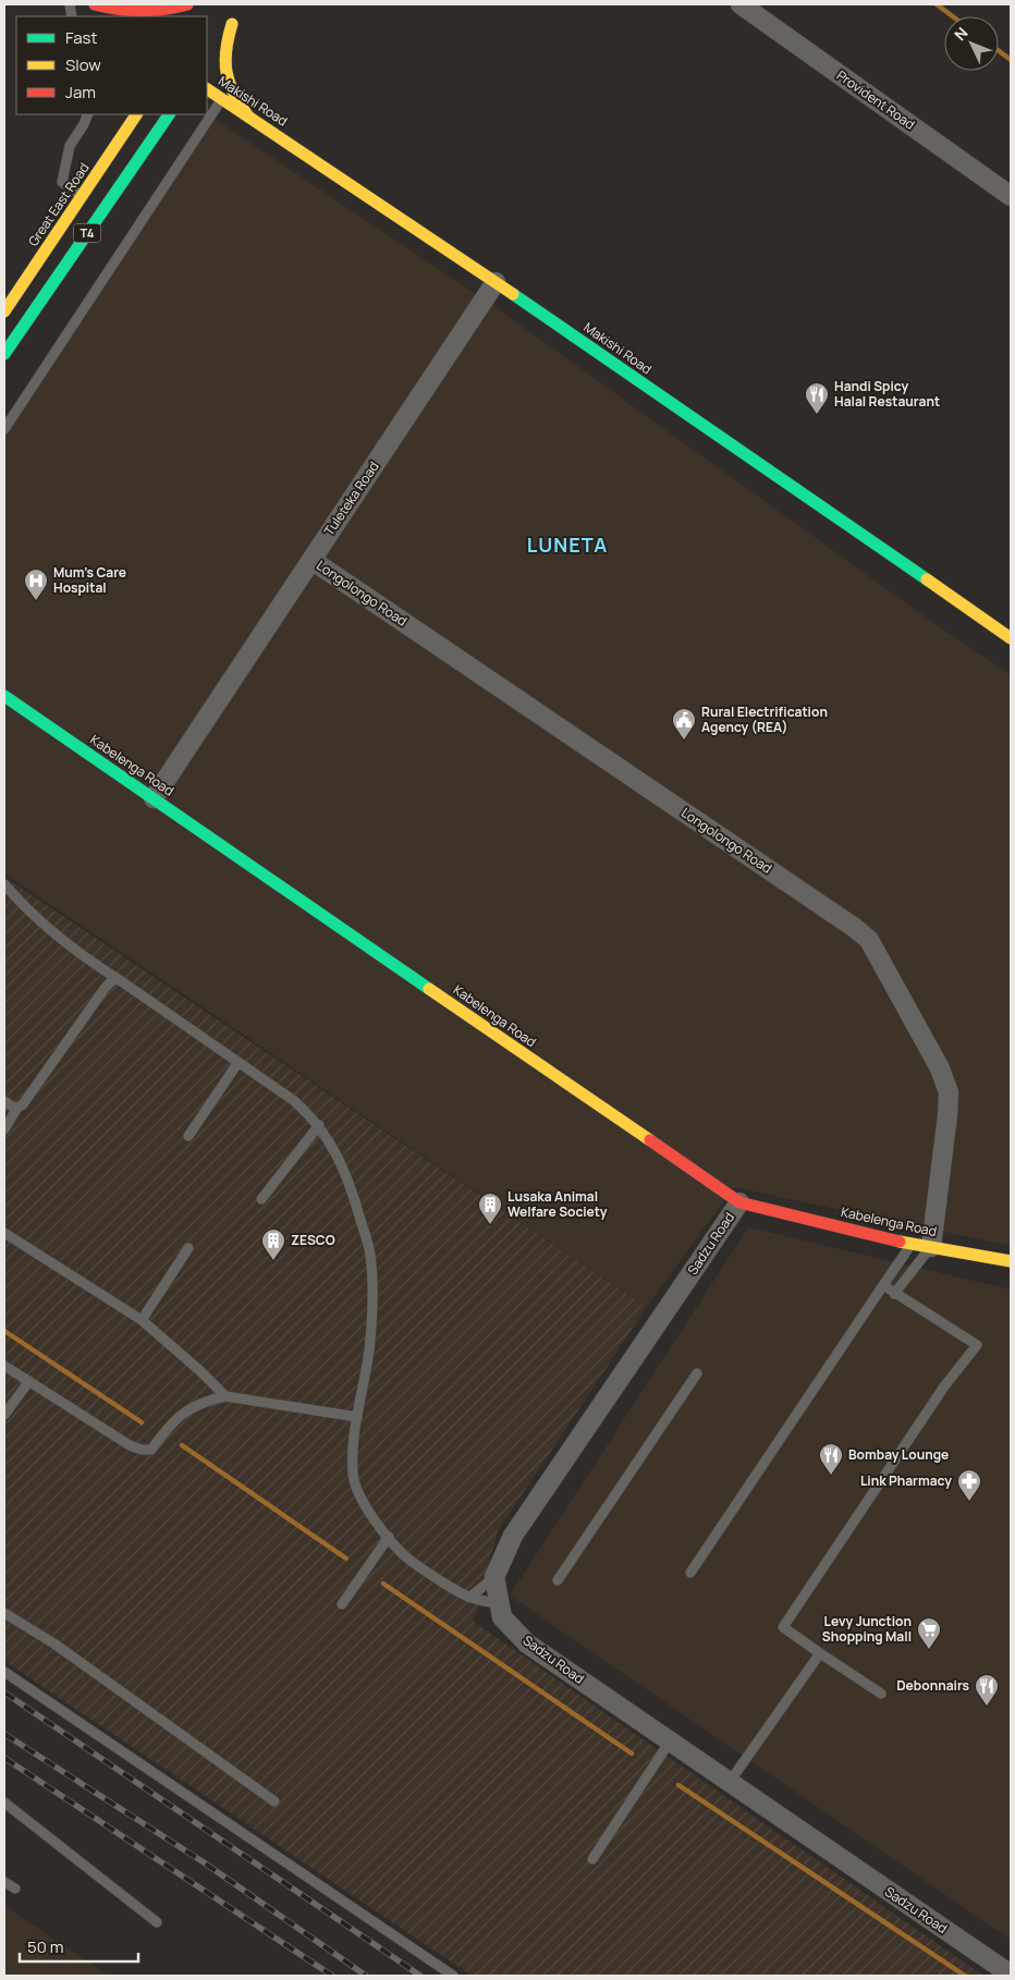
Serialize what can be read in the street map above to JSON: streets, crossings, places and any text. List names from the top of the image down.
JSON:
{
  "streets": {
    "main road": [
      "Makishi Road",
      "Great East Road",
      "T4",
      "Kabelenga Road"
    ],
    "street": [
      "Provident Road",
      "Tuleteka Road",
      "Longolongo Road",
      "Sadzu Road"
    ]
  },
  "crossings": [
    ["Makishi Road", "Tuleteka Road"],
    ["Tuleteka Road", "Longolongo Road"],
    ["Tuleteka Road", "Kabelenga Road"],
    ["Longolongo Road", "Kabelenga Road"],
    ["Kabelenga Road", "Sadzu Road"]
  ],
  "districts": ["LUNETA"],
  "places": {
    "restaurant": ["Handi Spicy Halal Restaurant", "Bombay Lounge", "Debonnairs"],
    "hospital": ["Mum's Care Hospital"],
    "public building": ["Rural Electrification Agency (REA)"],
    "building": ["Lusaka Animal Welfare Society", "ZESCO"],
    "pharmacy": ["Link Pharmacy"],
    "supermarket": ["Levy Junction Shopping Mall"]
  },
  "legend": ["Fast", "Slow", "Jam"],
  "scale_bar": "50 m",
  "north": "top left"
}
